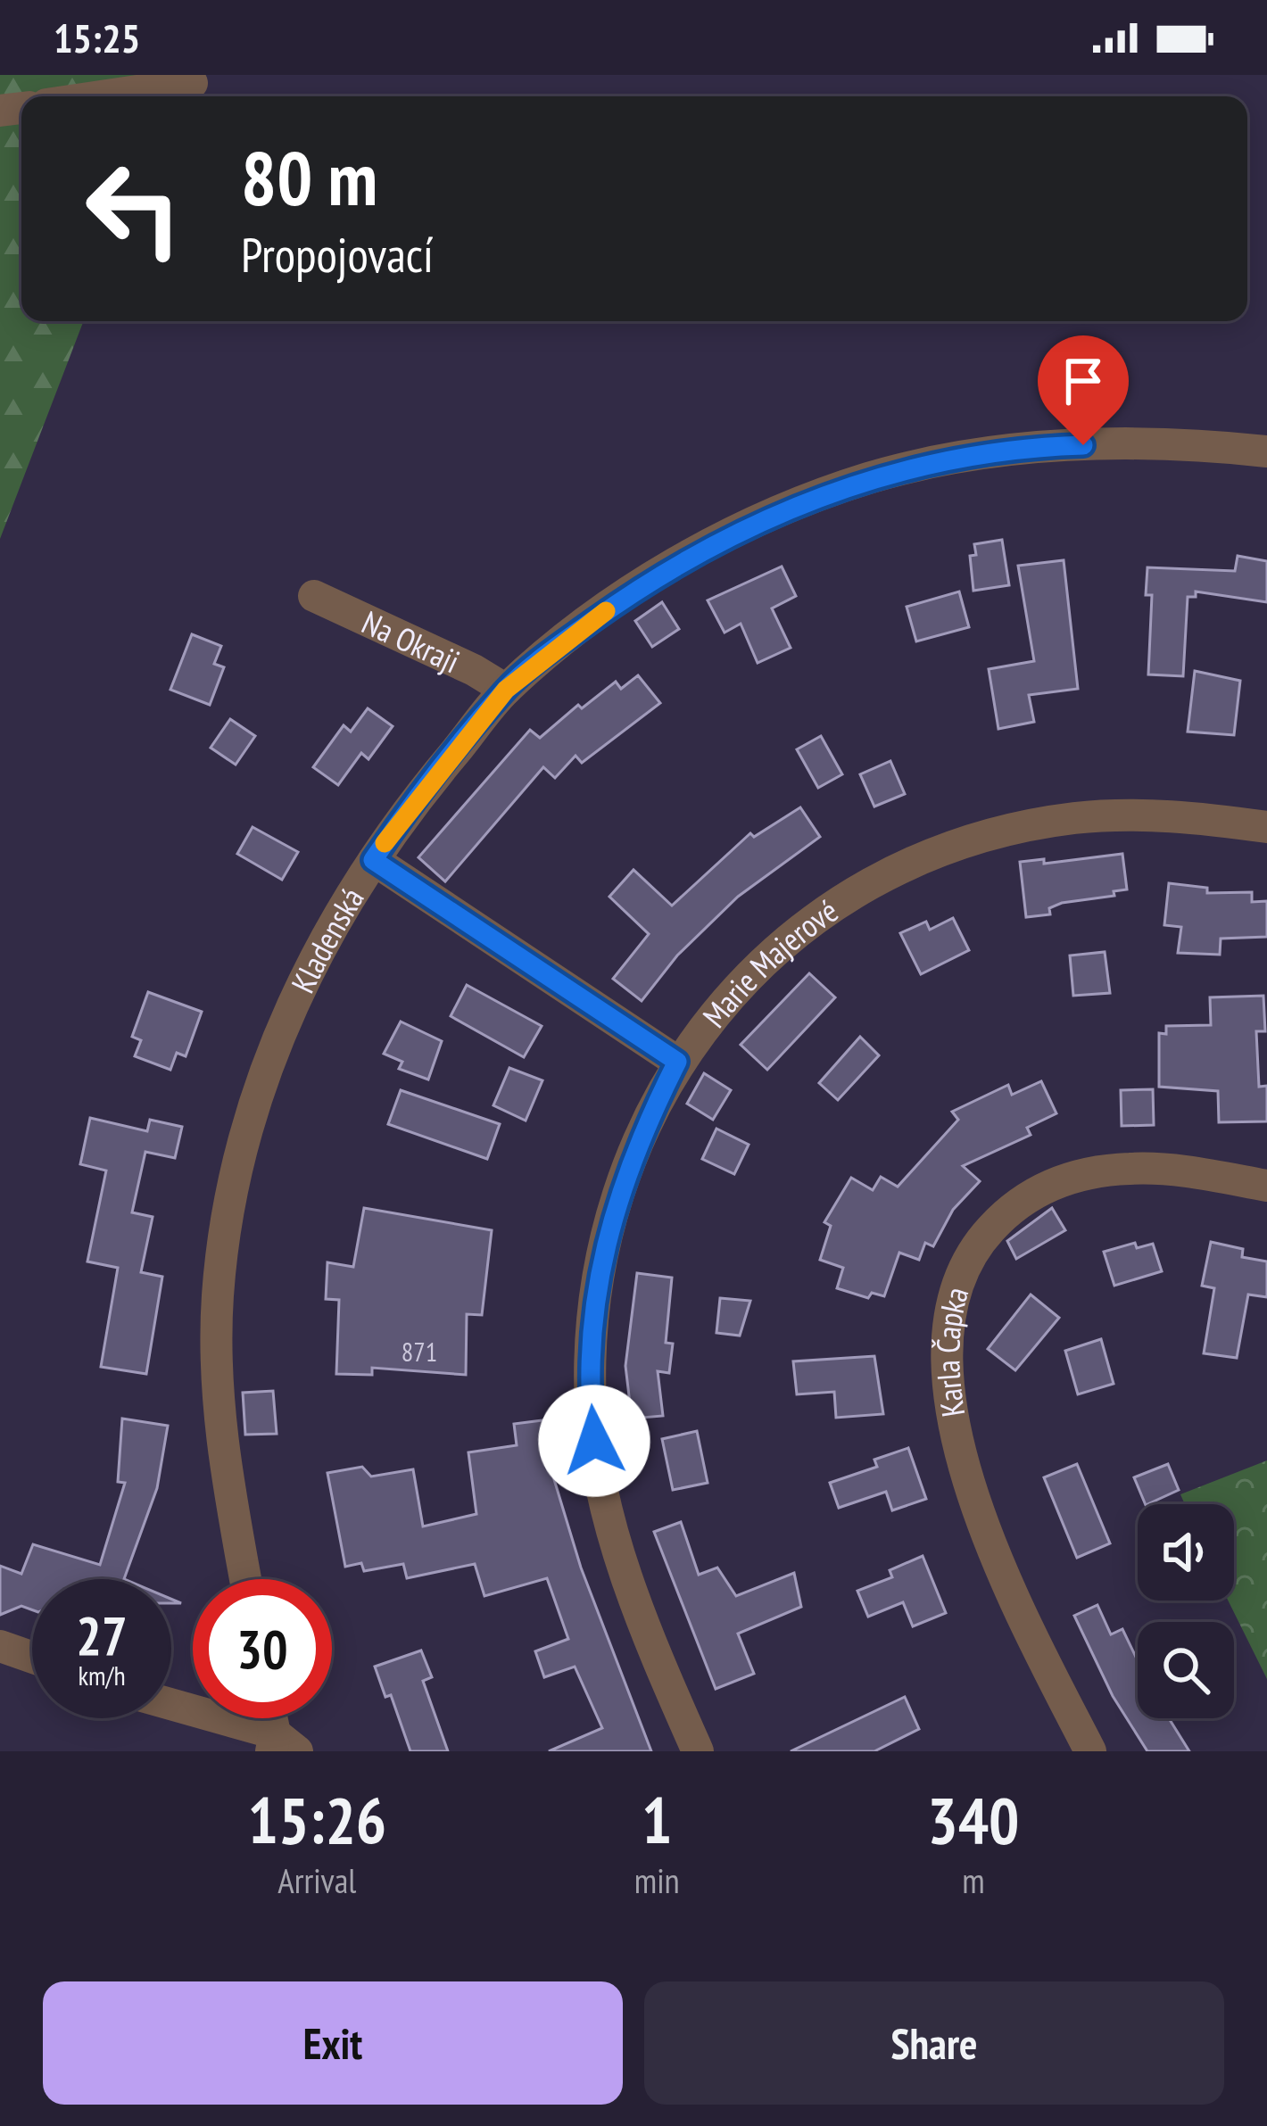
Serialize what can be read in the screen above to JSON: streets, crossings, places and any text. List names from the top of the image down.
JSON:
{
  "streets": {
    "street": [
      "Na Okraji",
      "Kladenská",
      "Marie Majerové",
      "Karla Čapka"
    ]
  },
  "crossings": [
    ["Na Okraji", "Kladenská"]
  ],
  "house_numbers": ["871"],
  "page": {
    "status": "15:25",
    "turn": ["80 m", "Propojovací"],
    "speed": "27 km/h",
    "limit": "30",
    "eta": [
      "15:26",
      "Arrival",
      "1",
      "min",
      "340",
      "m"
    ],
    "buttons": ["Exit", "Share"]
  }
}
